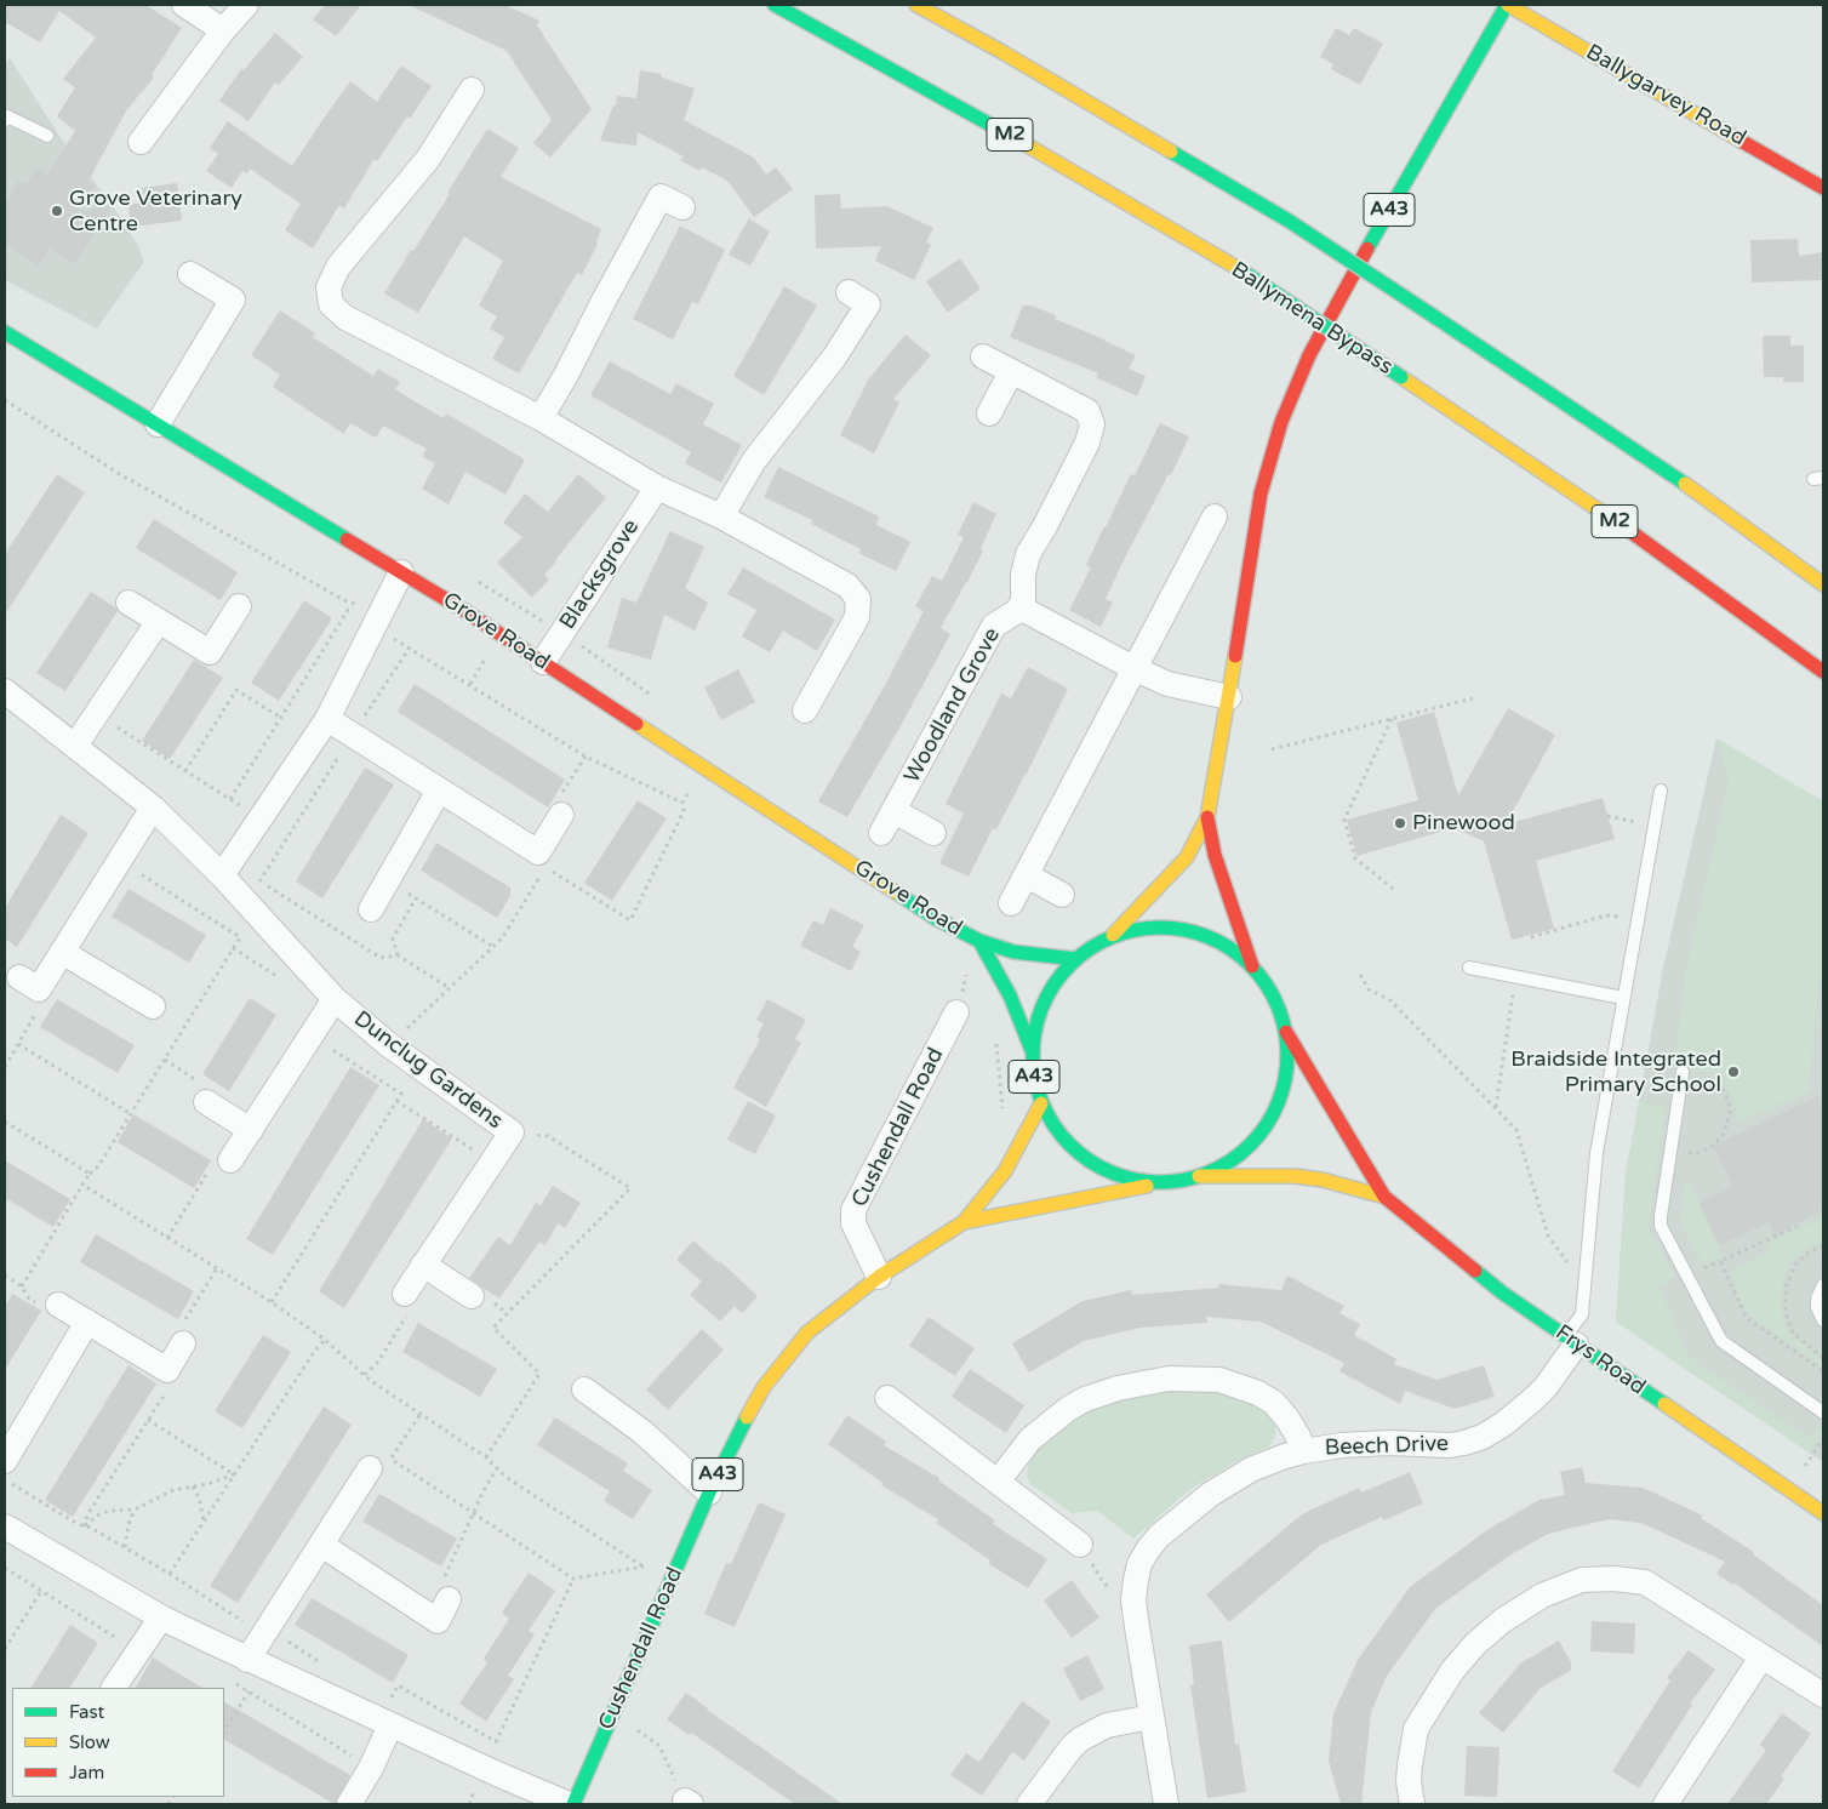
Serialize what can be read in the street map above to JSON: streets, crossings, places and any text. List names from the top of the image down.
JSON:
{
  "streets": {
    "main road": [
      "Ballygarvey Road",
      "M2",
      "A43",
      "Ballymena Bypass",
      "Grove Road",
      "Cushendall Road",
      "Frys Road"
    ],
    "street": [
      "Blacksgrove",
      "Woodland Grove",
      "Dunclug Gardens",
      "Beech Drive"
    ]
  },
  "crossings": [
    ["Ballygarvey Road", "A43"],
    ["A43", "Grove Road"],
    ["A43", "Woodland Grove"],
    ["A43", "Cushendall Road"],
    ["A43", "Frys Road"],
    ["Blacksgrove", "Grove Road"],
    ["Frys Road", "Beech Drive"]
  ],
  "places": ["Grove Veterinary Centre", "Pinewood", "Braidside Integrated Primary School"],
  "legend": ["Fast", "Slow", "Jam"]
}
